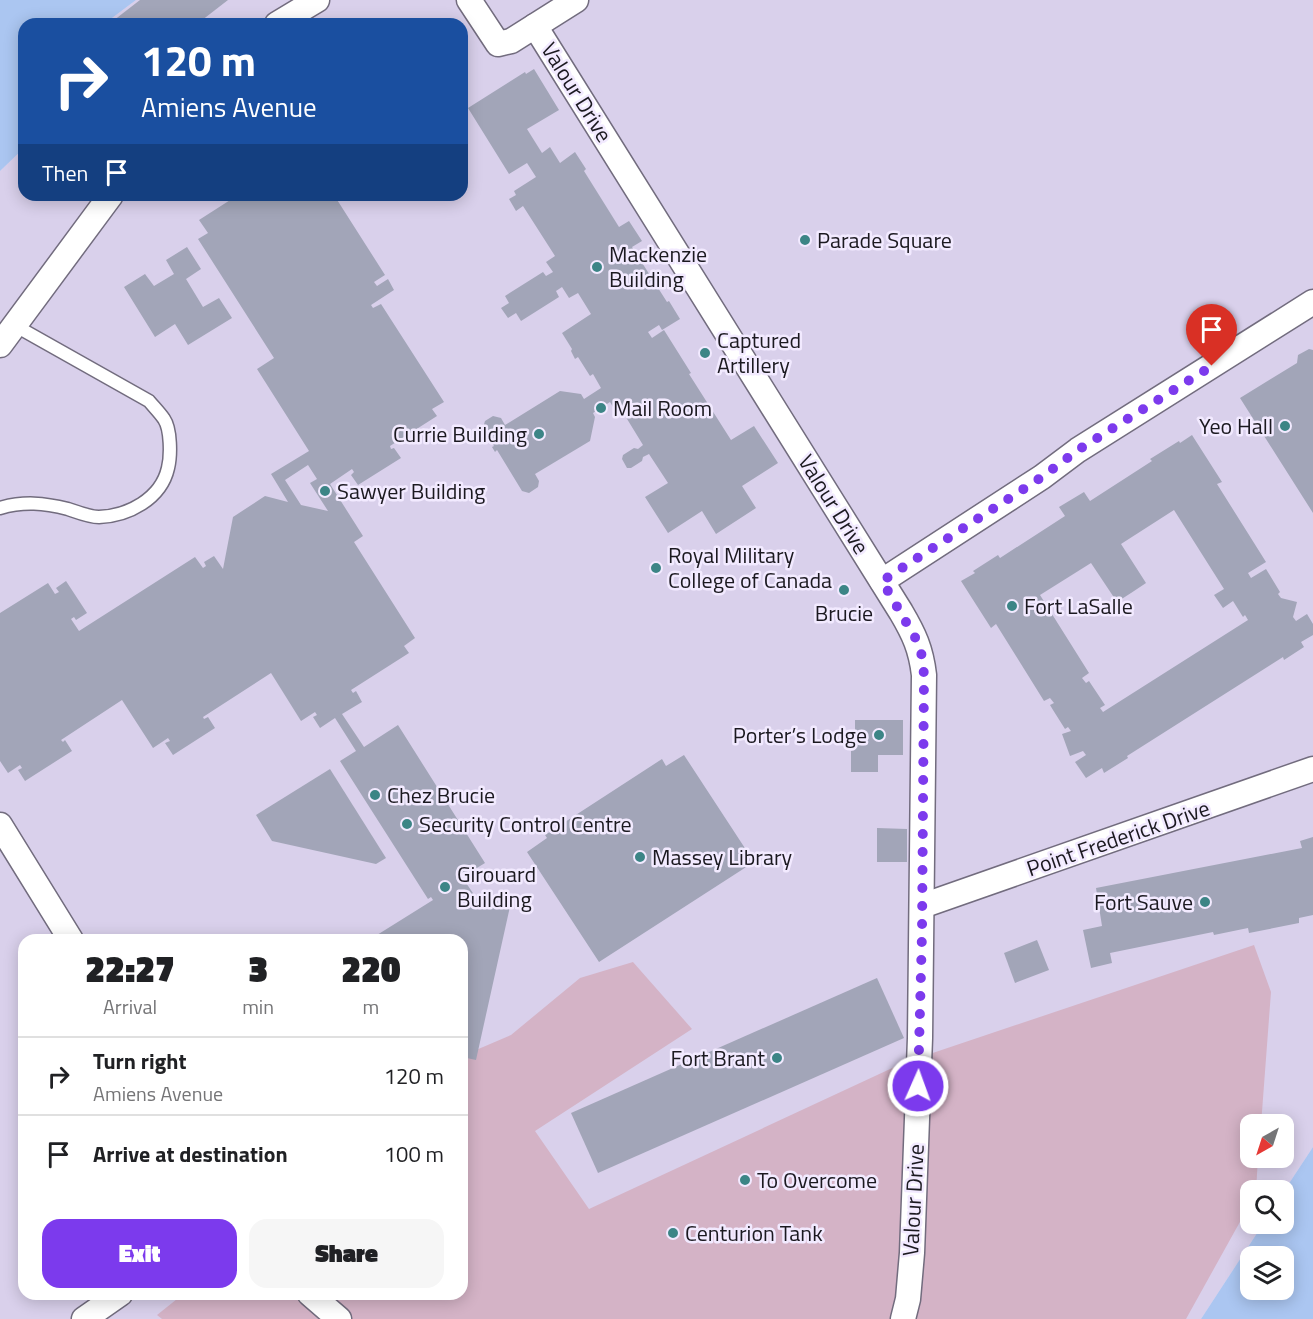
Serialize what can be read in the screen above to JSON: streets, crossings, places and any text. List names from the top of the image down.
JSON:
{
  "streets": {
    "street": ["Valour Drive", "Point Frederick Drive"]
  },
  "crossings": [
    ["Valour Drive", "Point Frederick Drive"]
  ],
  "places": [
    "Parade Square",
    "Mackenzie Building",
    "Captured Artillery",
    "Mail Room",
    "Yeo Hall",
    "Currie Building",
    "Sawyer Building",
    "Royal Military College of Canada",
    "Brucie",
    "Fort LaSalle",
    "Porter’s Lodge",
    "Chez Brucie",
    "Security Control Centre",
    "Massey Library",
    "Girouard Building",
    "Fort Sauve",
    "Fort Brant",
    "To Overcome",
    "Centurion Tank"
  ],
  "north": "bottom left",
  "page": {
    "turn": ["120 m", "Amiens Avenue"],
    "then": "Then",
    "eta": [
      "22:27",
      "Arrival",
      "3",
      "min",
      "220",
      "m"
    ],
    "list": [
      {
        "name": "Turn right",
        "note": "Amiens Avenue",
        "value": "120 m"
      },
      {
        "name": "Arrive at destination",
        "value": "100 m"
      }
    ],
    "buttons": ["Exit", "Share"]
  }
}
